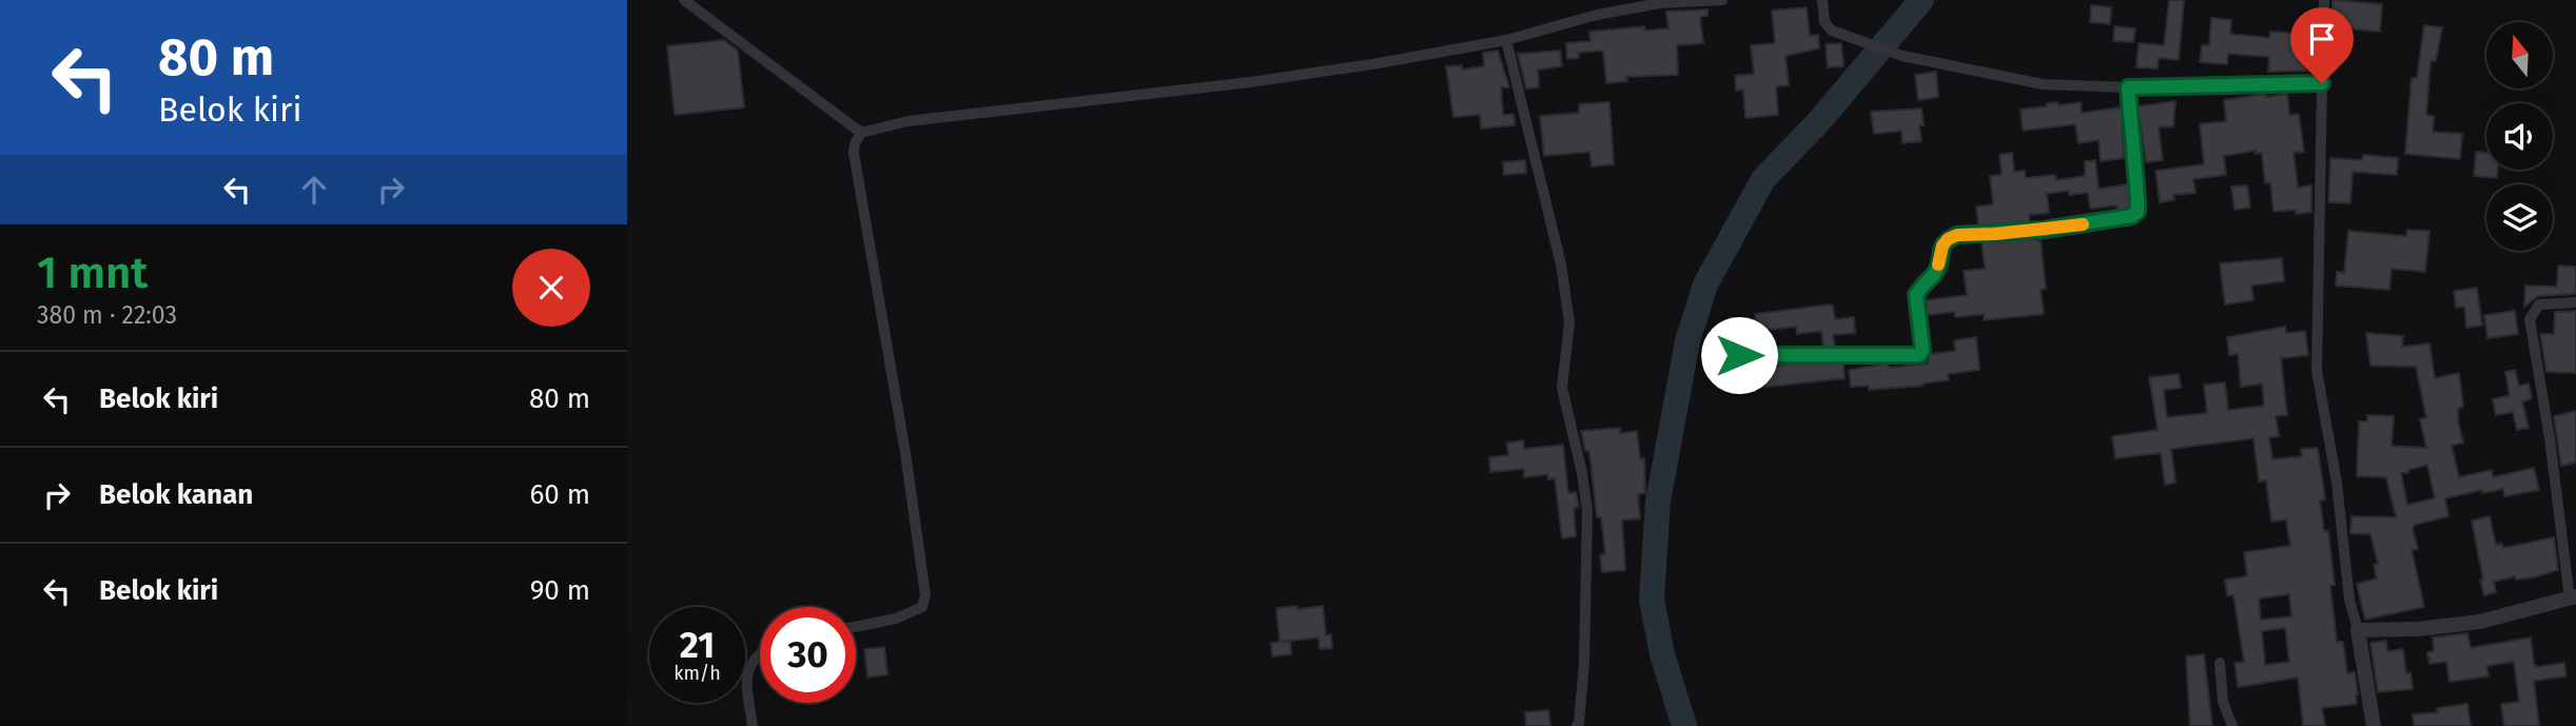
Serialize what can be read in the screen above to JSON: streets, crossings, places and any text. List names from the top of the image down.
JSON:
{
  "north": "top",
  "page": {
    "turn": ["80 m", "Belok kiri"],
    "heading": ["1 mnt", "380 m · 22:03"],
    "list": [
      {
        "name": "Belok kiri",
        "value": "80 m"
      },
      {
        "name": "Belok kanan",
        "value": "60 m"
      },
      {
        "name": "Belok kiri",
        "value": "90 m"
      }
    ],
    "speed": "21 km/h",
    "limit": "30"
  }
}
